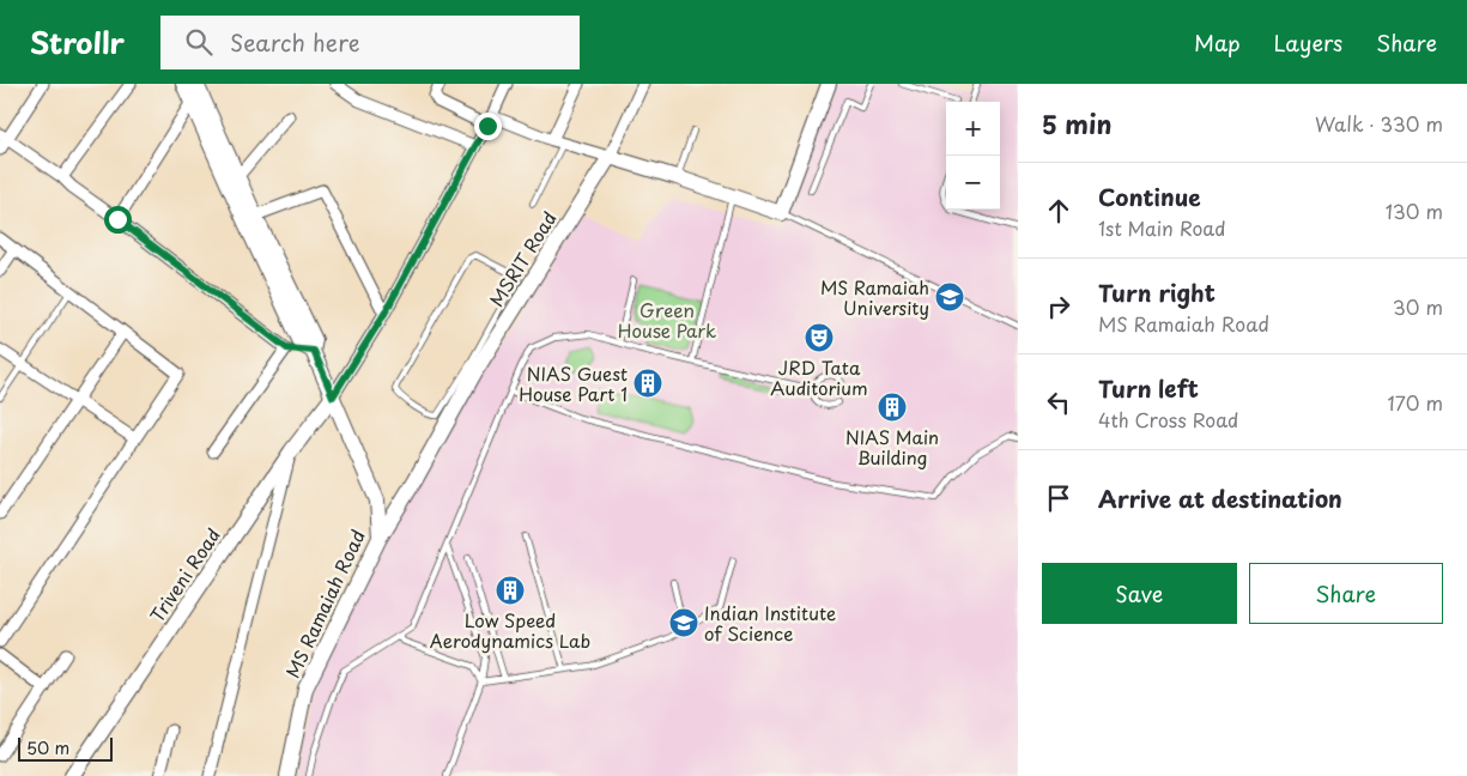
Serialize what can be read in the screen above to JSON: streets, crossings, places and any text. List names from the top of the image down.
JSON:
{
  "streets": {
    "street": ["MSRIT Road", "Triveni Road", "MS Ramaiah Road"]
  },
  "crossings": [
    ["MSRIT Road", "MS Ramaiah Road"],
    ["Triveni Road", "MS Ramaiah Road"]
  ],
  "parks": ["Green House Park"],
  "places": {
    "school or university": ["MS Ramaiah University", "Indian Institute of Science"],
    "theatre": ["JRD Tata Auditorium"],
    "building": ["NIAS Guest House Part 1", "NIAS Main Building", "Low Speed Aerodynamics Lab"]
  },
  "scale_bar": "50 m",
  "page": {
    "header": "Strollr",
    "search": "Search here",
    "nav": ["Map", "Layers", "Share"],
    "heading": ["5 min", "Walk · 330 m"],
    "map_buttons": ["+", "−"],
    "list": [
      ["Continue", "1st Main Road", "130 m"],
      ["Turn right", "MS Ramaiah Road", "30 m"],
      ["Turn left", "4th Cross Road", "170 m"],
      "Arrive at destination"
    ],
    "buttons": ["Save", "Share"],
    "scale": "50 m"
  }
}
